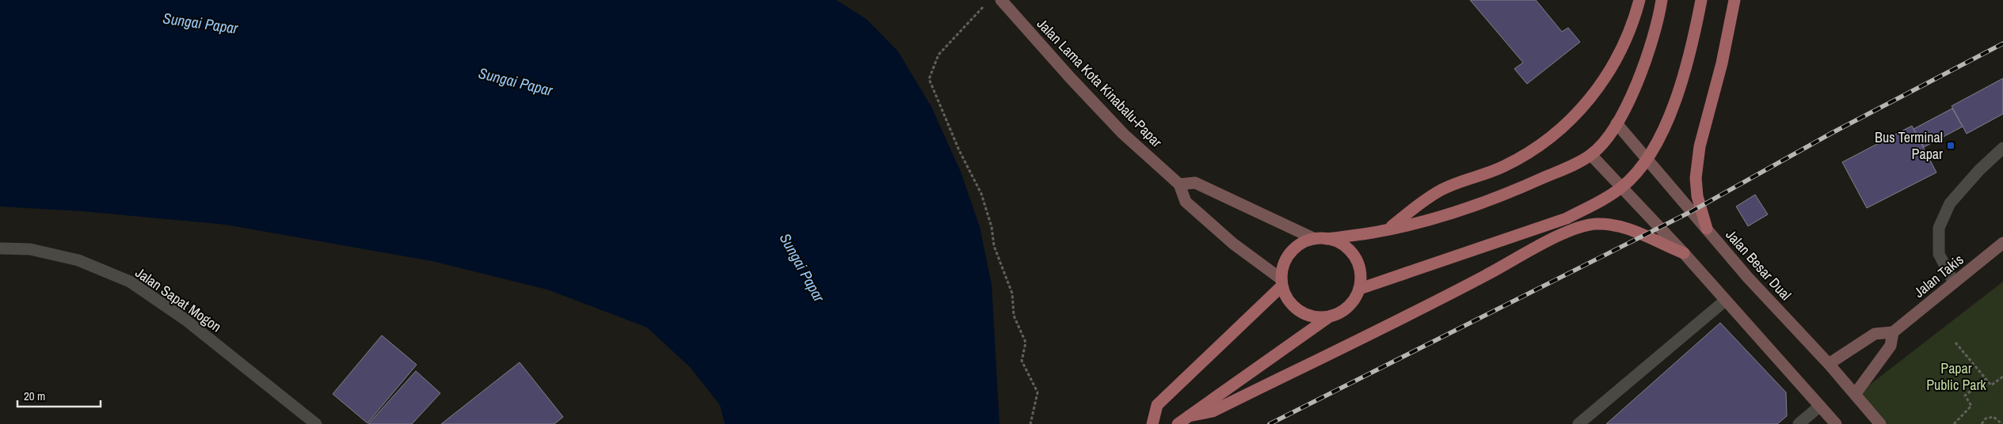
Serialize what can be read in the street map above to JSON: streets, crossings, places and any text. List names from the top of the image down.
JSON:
{
  "streets": {
    "main road": ["Jalan Lama Kota Kinabalu-Papar", "Jalan Besar Dual", "Jalan Takis"],
    "street": ["Jalan Sapat Mogon"]
  },
  "water": ["Sungai Papar"],
  "parks": ["Papar Public Park"],
  "places": {
    "transit": ["Bus Terminal Papar"]
  },
  "scale_bar": "20 m"
}
